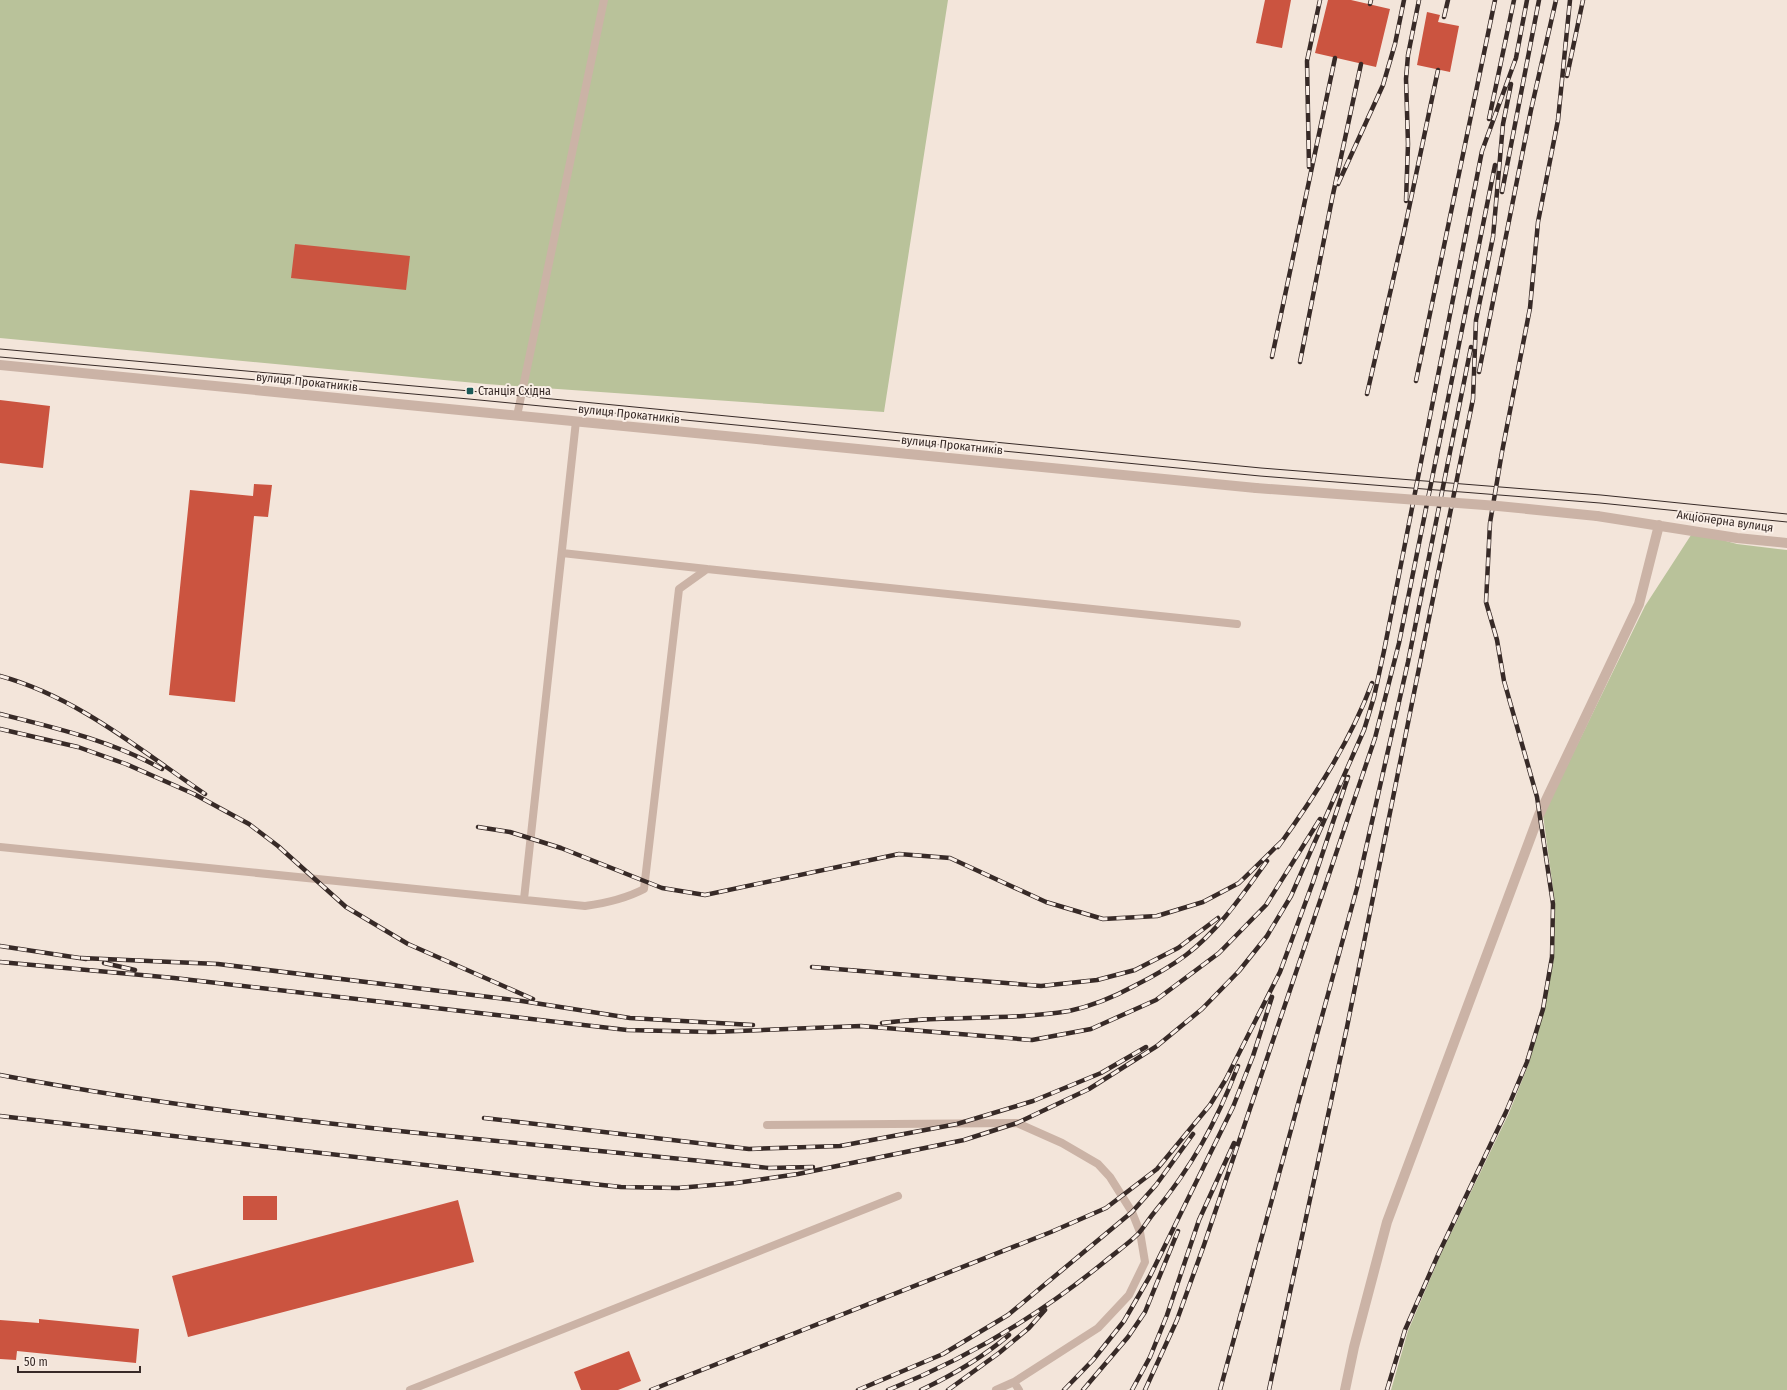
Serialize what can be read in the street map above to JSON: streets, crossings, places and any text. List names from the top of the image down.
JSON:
{
  "streets": {
    "street": ["вулиця Прокатників", "Акціонерна вулиця"]
  },
  "crossings": [
    ["вулиця Прокатників", "Акціонерна вулиця"]
  ],
  "places": {
    "transit": ["Станція Східна"]
  },
  "scale_bar": "50 m"
}
